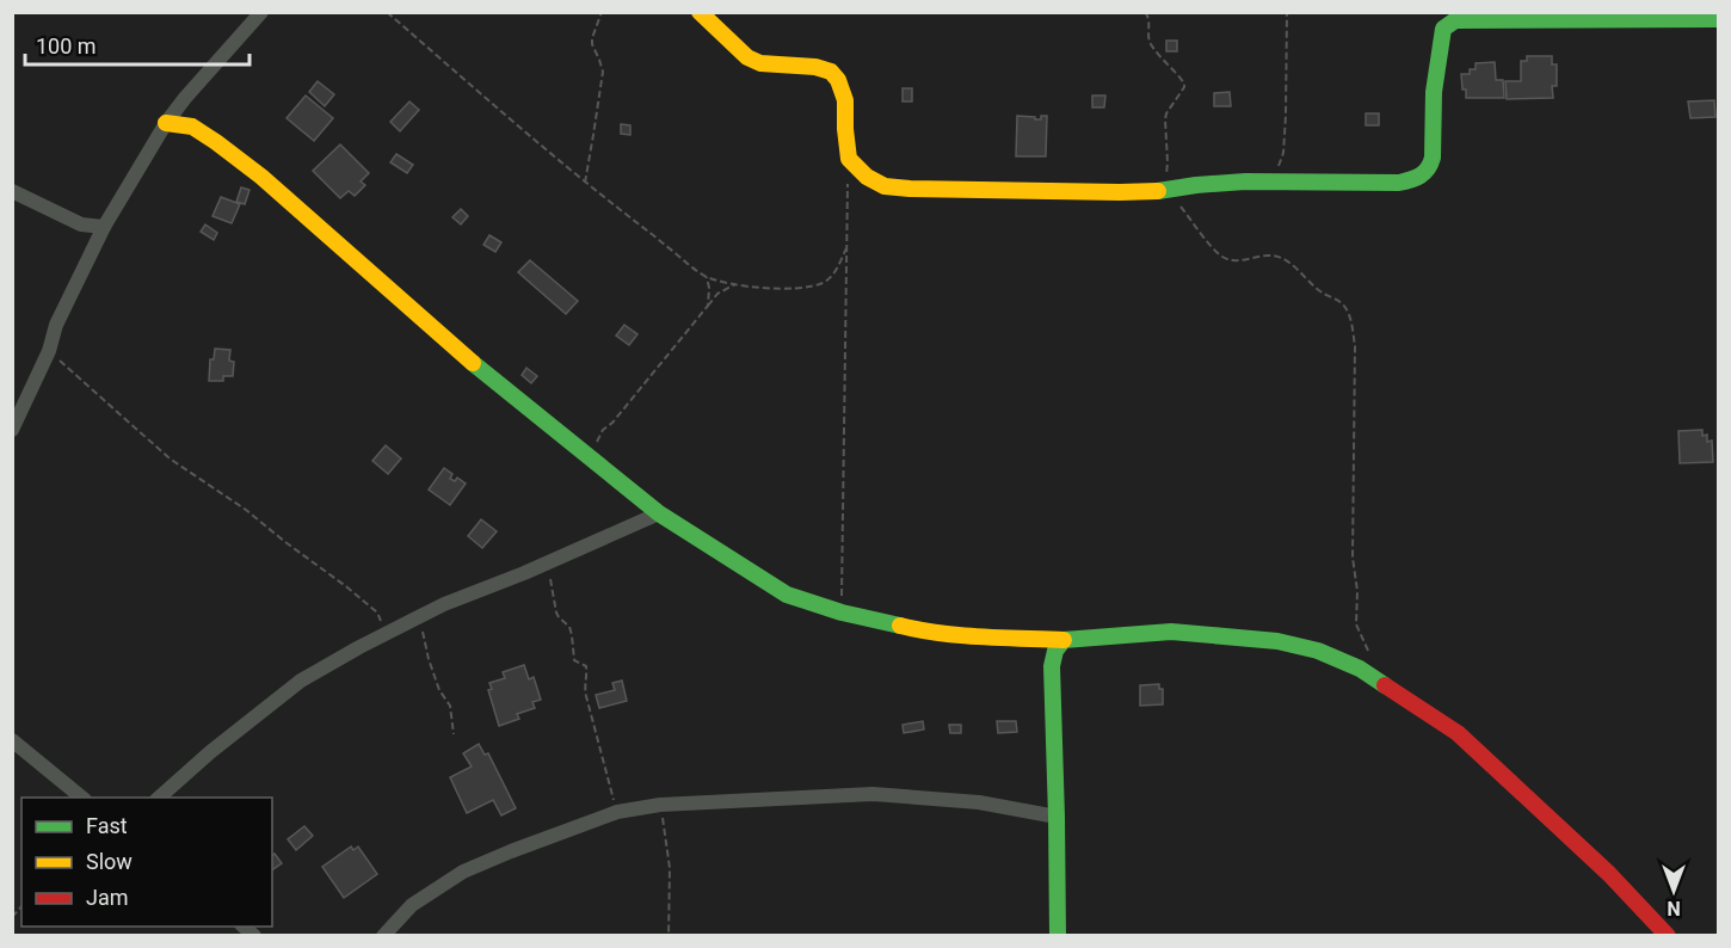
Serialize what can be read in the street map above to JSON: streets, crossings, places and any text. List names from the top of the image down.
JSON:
{
  "legend": ["Fast", "Slow", "Jam"],
  "scale_bar": "100 m",
  "north": "bottom"
}
